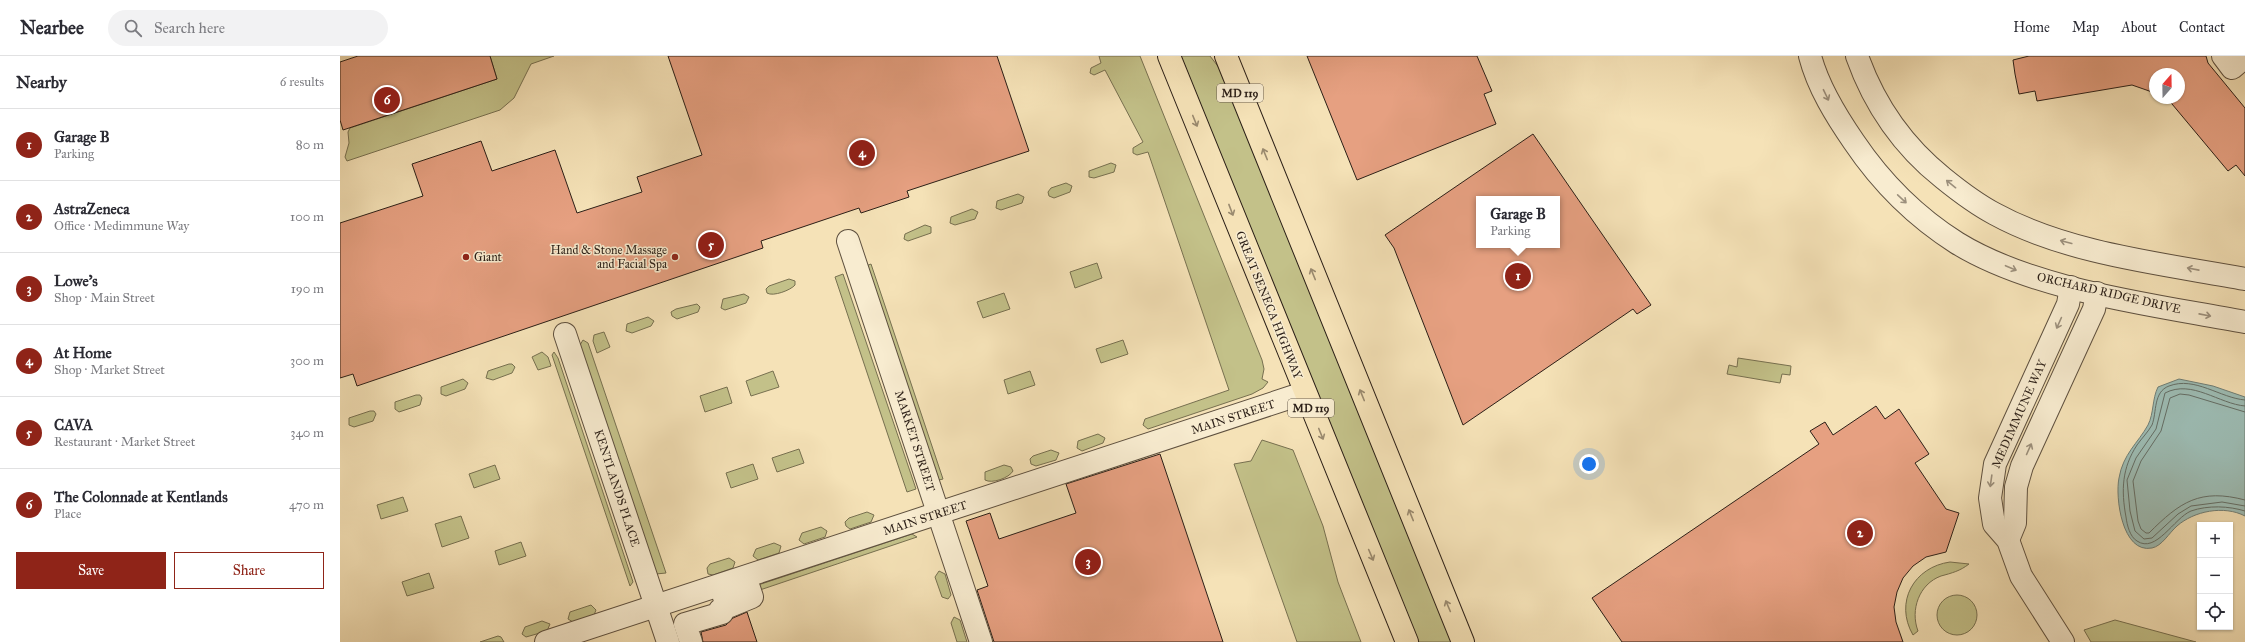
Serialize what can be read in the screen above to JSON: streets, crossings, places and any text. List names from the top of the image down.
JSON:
{
  "streets": {
    "main road": ["MD 119", "GREAT SENECA HIGHWAY"],
    "street": [
      "ORCHARD RIDGE DRIVE",
      "MEDIMMUNE WAY",
      "MAIN STREET",
      "MARKET STREET",
      "KENTLANDS PLACE"
    ]
  },
  "crossings": [
    ["ORCHARD RIDGE DRIVE", "MEDIMMUNE WAY"],
    ["GREAT SENECA HIGHWAY", "MAIN STREET"],
    ["MAIN STREET", "MARKET STREET"],
    ["MAIN STREET", "KENTLANDS PLACE"]
  ],
  "places": ["Giant", "Hand & Stone Massage and Facial Spa"],
  "north": "top",
  "page": {
    "header": "Nearbee",
    "search": "Search here",
    "nav": [
      "Home",
      "Map",
      "About",
      "Contact"
    ],
    "heading": ["Nearby", "6 results"],
    "pins": [
      "6",
      "4",
      "5",
      "1",
      "2",
      "3"
    ],
    "list": [
      {
        "mark": "1",
        "name": "Garage B",
        "note": "Parking",
        "value": "80 m"
      },
      {
        "mark": "2",
        "name": "AstraZeneca",
        "note": "Office · Medimmune Way",
        "value": "100 m"
      },
      {
        "mark": "3",
        "name": "Lowe's",
        "note": "Shop · Main Street",
        "value": "190 m"
      },
      {
        "mark": "4",
        "name": "At Home",
        "note": "Shop · Market Street",
        "value": "300 m"
      },
      {
        "mark": "5",
        "name": "CAVA",
        "note": "Restaurant · Market Street",
        "value": "340 m"
      },
      {
        "mark": "6",
        "name": "The Colonnade at Kentlands",
        "note": "Place",
        "value": "470 m"
      }
    ],
    "popup": ["Garage B", "Parking"],
    "map_buttons": ["+", "−"],
    "buttons": ["Save", "Share"]
  }
}
